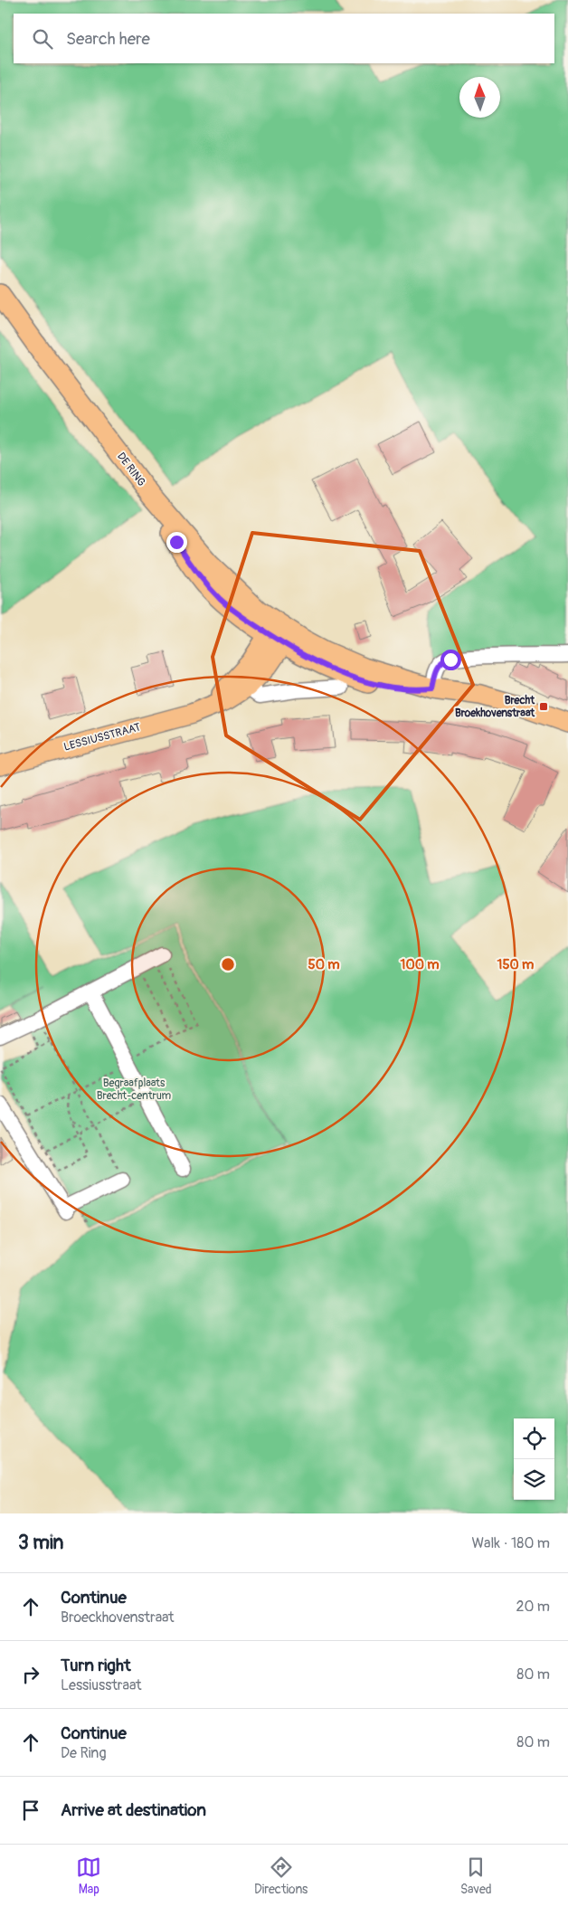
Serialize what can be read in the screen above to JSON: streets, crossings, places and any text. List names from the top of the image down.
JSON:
{
  "streets": {
    "main road": ["DE RING", "LESSIUSSTRAAT"]
  },
  "crossings": [
    ["DE RING", "LESSIUSSTRAAT"]
  ],
  "parks": ["Begraafplaats Brecht-centrum"],
  "places": {
    "transit": ["Brecht Broekhovenstraat"]
  },
  "north": "top",
  "page": {
    "search": "Search here",
    "heading": ["3 min", "Walk · 180 m"],
    "list": [
      ["Continue", "Broeckhovenstraat", "20 m"],
      ["Turn right", "Lessiusstraat", "80 m"],
      ["Continue", "De Ring", "80 m"],
      "Arrive at destination"
    ],
    "nav": ["Map", "Directions", "Saved"]
  },
  "rings": ["50 m", "100 m", "150 m"]
}
